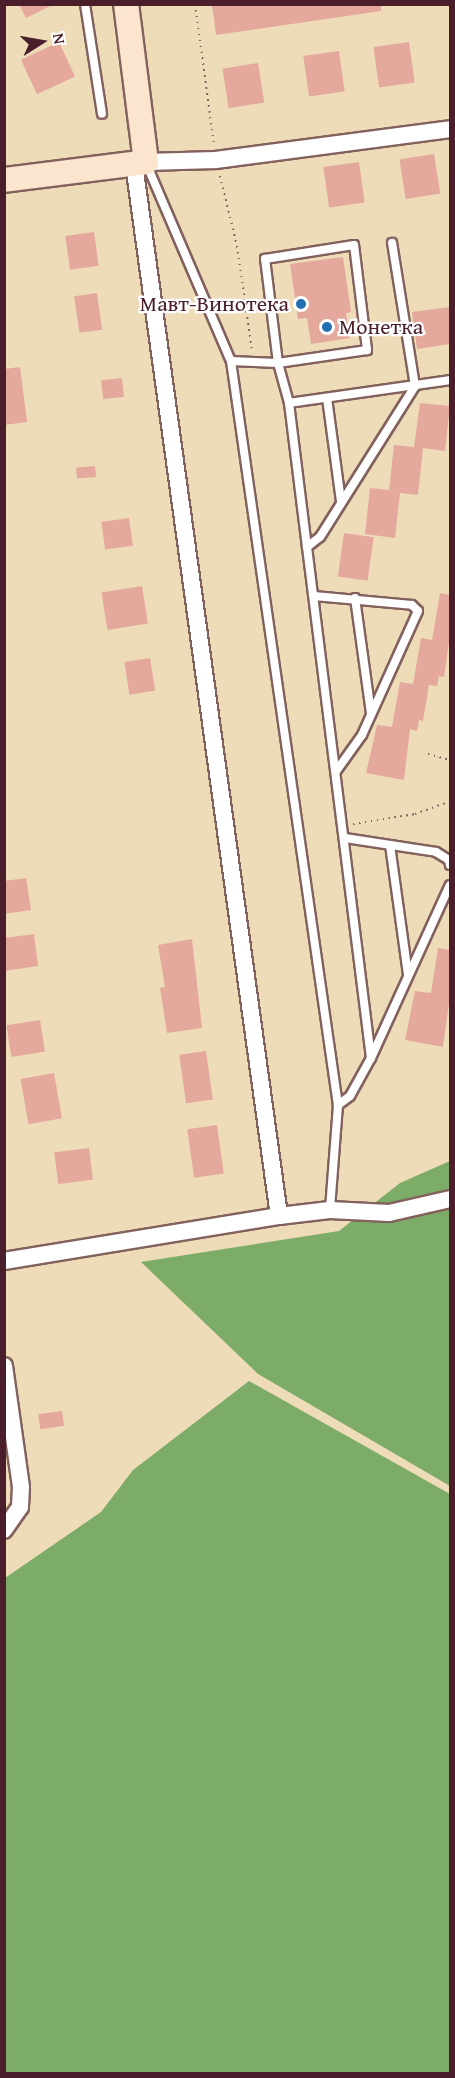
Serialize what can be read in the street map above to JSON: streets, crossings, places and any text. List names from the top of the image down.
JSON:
{
  "places": ["Мавт-Винотека", "Монетка"],
  "north": "right"
}
